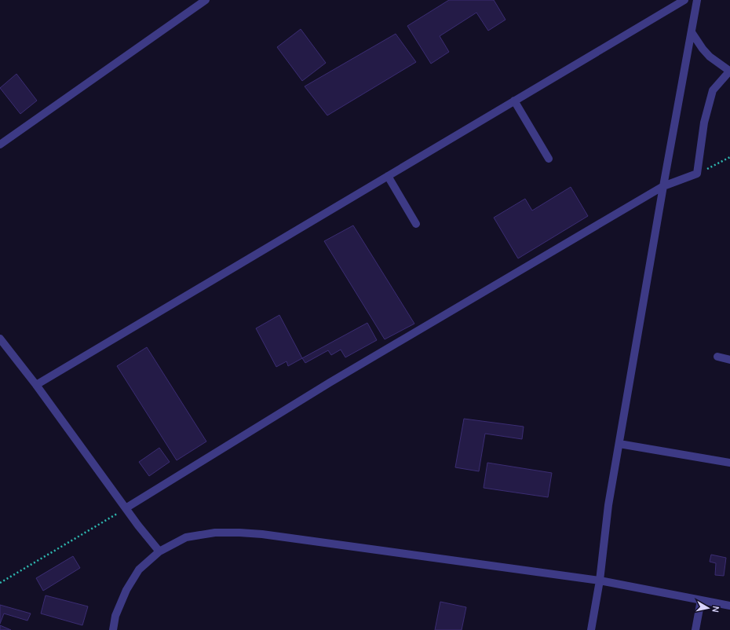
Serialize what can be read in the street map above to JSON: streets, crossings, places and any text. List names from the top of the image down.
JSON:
{
  "north": "right"
}
